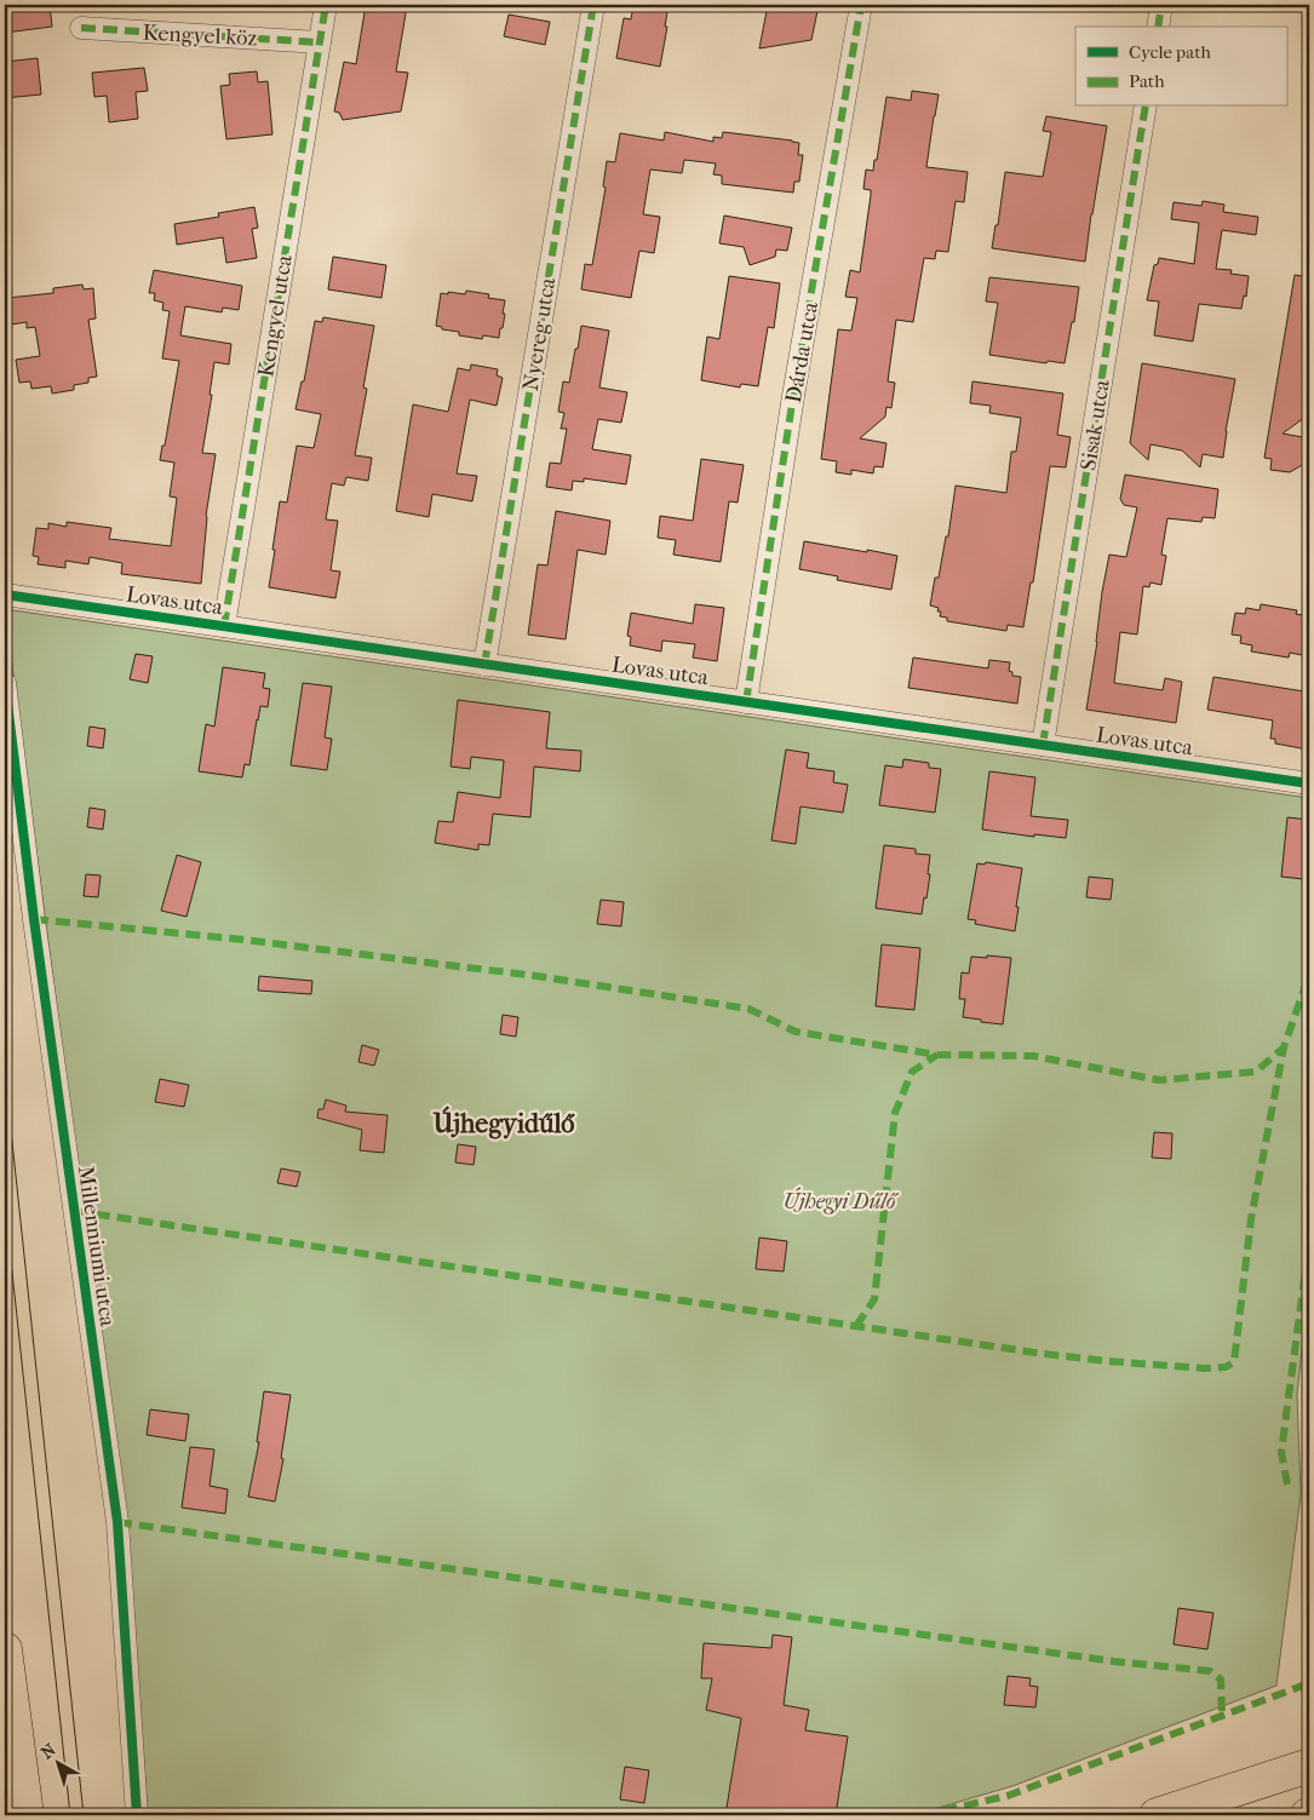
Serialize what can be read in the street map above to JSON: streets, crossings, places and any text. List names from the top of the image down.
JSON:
{
  "streets": {
    "street": [
      "Kengyel köz",
      "Kengyel utca",
      "Nyereg utca",
      "Dárda utca",
      "Sisak utca",
      "Lovas utca",
      "Millenniumi utca"
    ]
  },
  "crossings": [
    ["Kengyel köz", "Kengyel utca"],
    ["Kengyel utca", "Lovas utca"],
    ["Nyereg utca", "Lovas utca"],
    ["Dárda utca", "Lovas utca"],
    ["Sisak utca", "Lovas utca"]
  ],
  "districts": ["Újhegyidűlő"],
  "parks": ["Újhegyi Dűlő"],
  "legend": ["Cycle path", "Path"],
  "north": "top left"
}
